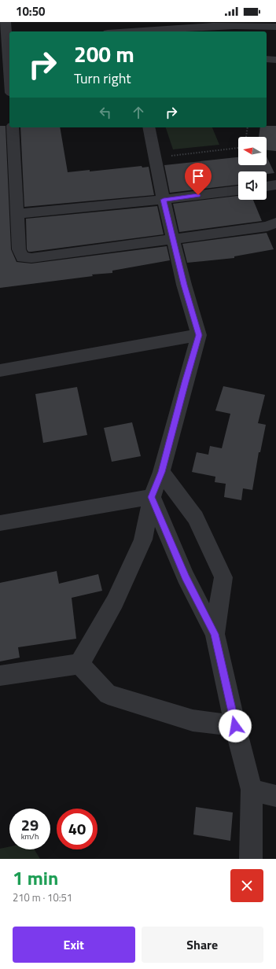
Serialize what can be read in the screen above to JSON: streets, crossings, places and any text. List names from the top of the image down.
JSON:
{
  "north": "left",
  "page": {
    "status": "10:50",
    "turn": ["200 m", "Turn right"],
    "speed": "29 km/h",
    "limit": "40",
    "heading": ["1 min", "210 m · 10:51"],
    "buttons": ["Exit", "Share"]
  }
}
